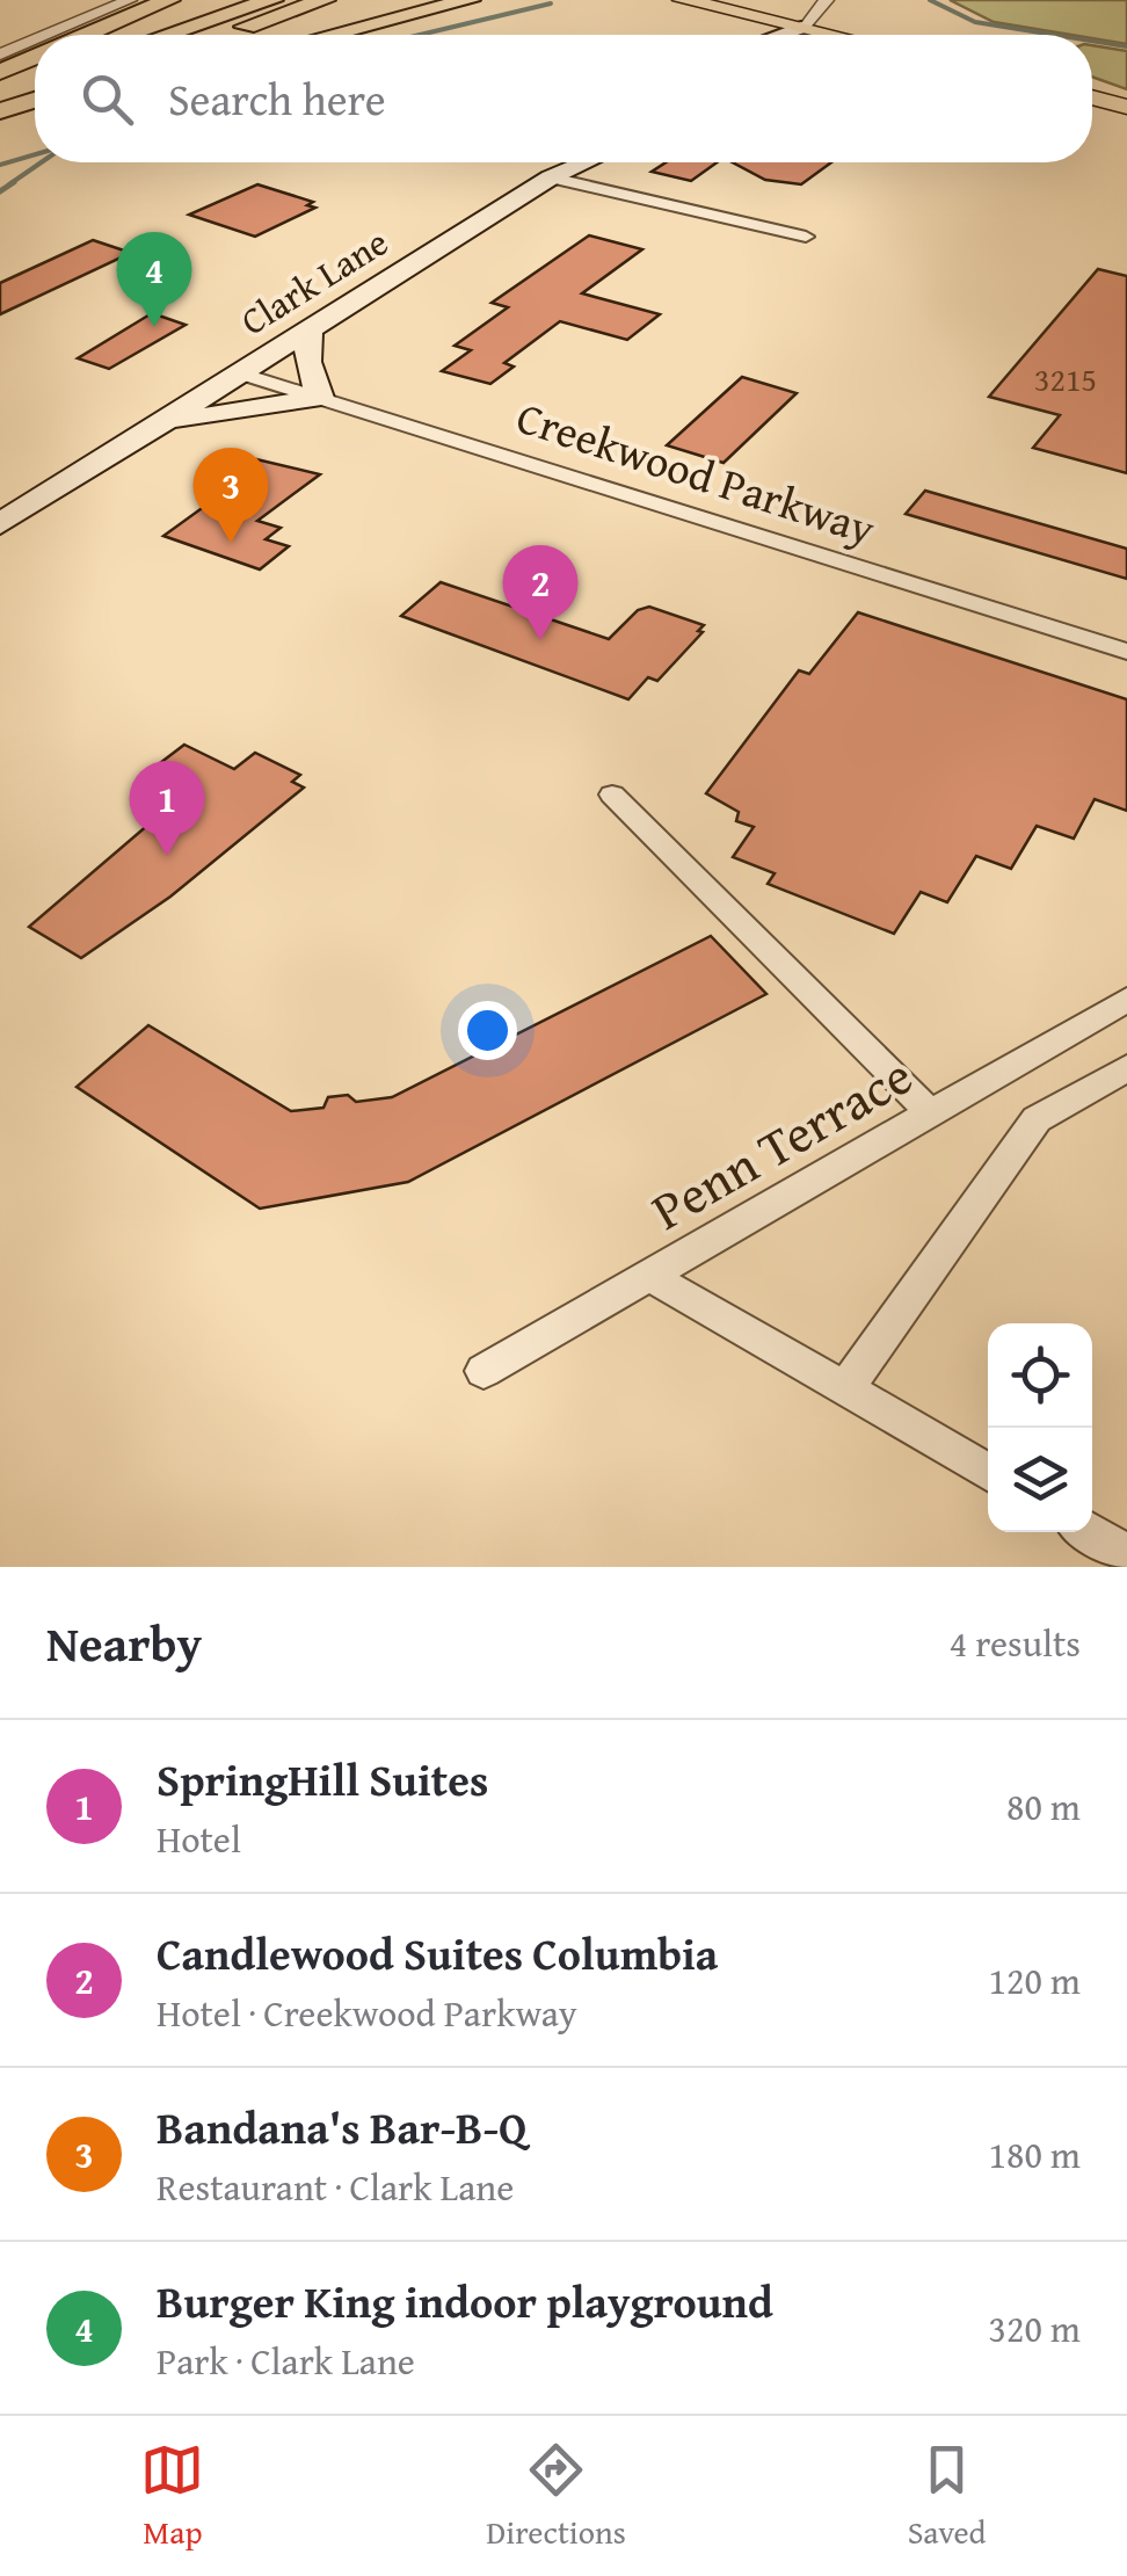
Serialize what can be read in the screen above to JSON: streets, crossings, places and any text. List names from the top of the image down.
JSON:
{
  "streets": {
    "main road": ["Clark Lane"],
    "street": ["Creekwood Parkway", "Penn Terrace"]
  },
  "crossings": [
    ["Clark Lane", "Creekwood Parkway"]
  ],
  "house_numbers": ["3215"],
  "page": {
    "search": "Search here",
    "pins": [
      "4",
      "3",
      "2",
      "1"
    ],
    "heading": ["Nearby", "4 results"],
    "list": [
      {
        "mark": "1",
        "name": "SpringHill Suites",
        "note": "Hotel",
        "value": "80 m"
      },
      {
        "mark": "2",
        "name": "Candlewood Suites Columbia",
        "note": "Hotel · Creekwood Parkway",
        "value": "120 m"
      },
      {
        "mark": "3",
        "name": "Bandana's Bar-B-Q",
        "note": "Restaurant · Clark Lane",
        "value": "180 m"
      },
      {
        "mark": "4",
        "name": "Burger King indoor playground",
        "note": "Park · Clark Lane",
        "value": "320 m"
      }
    ],
    "nav": ["Map", "Directions", "Saved"]
  }
}
